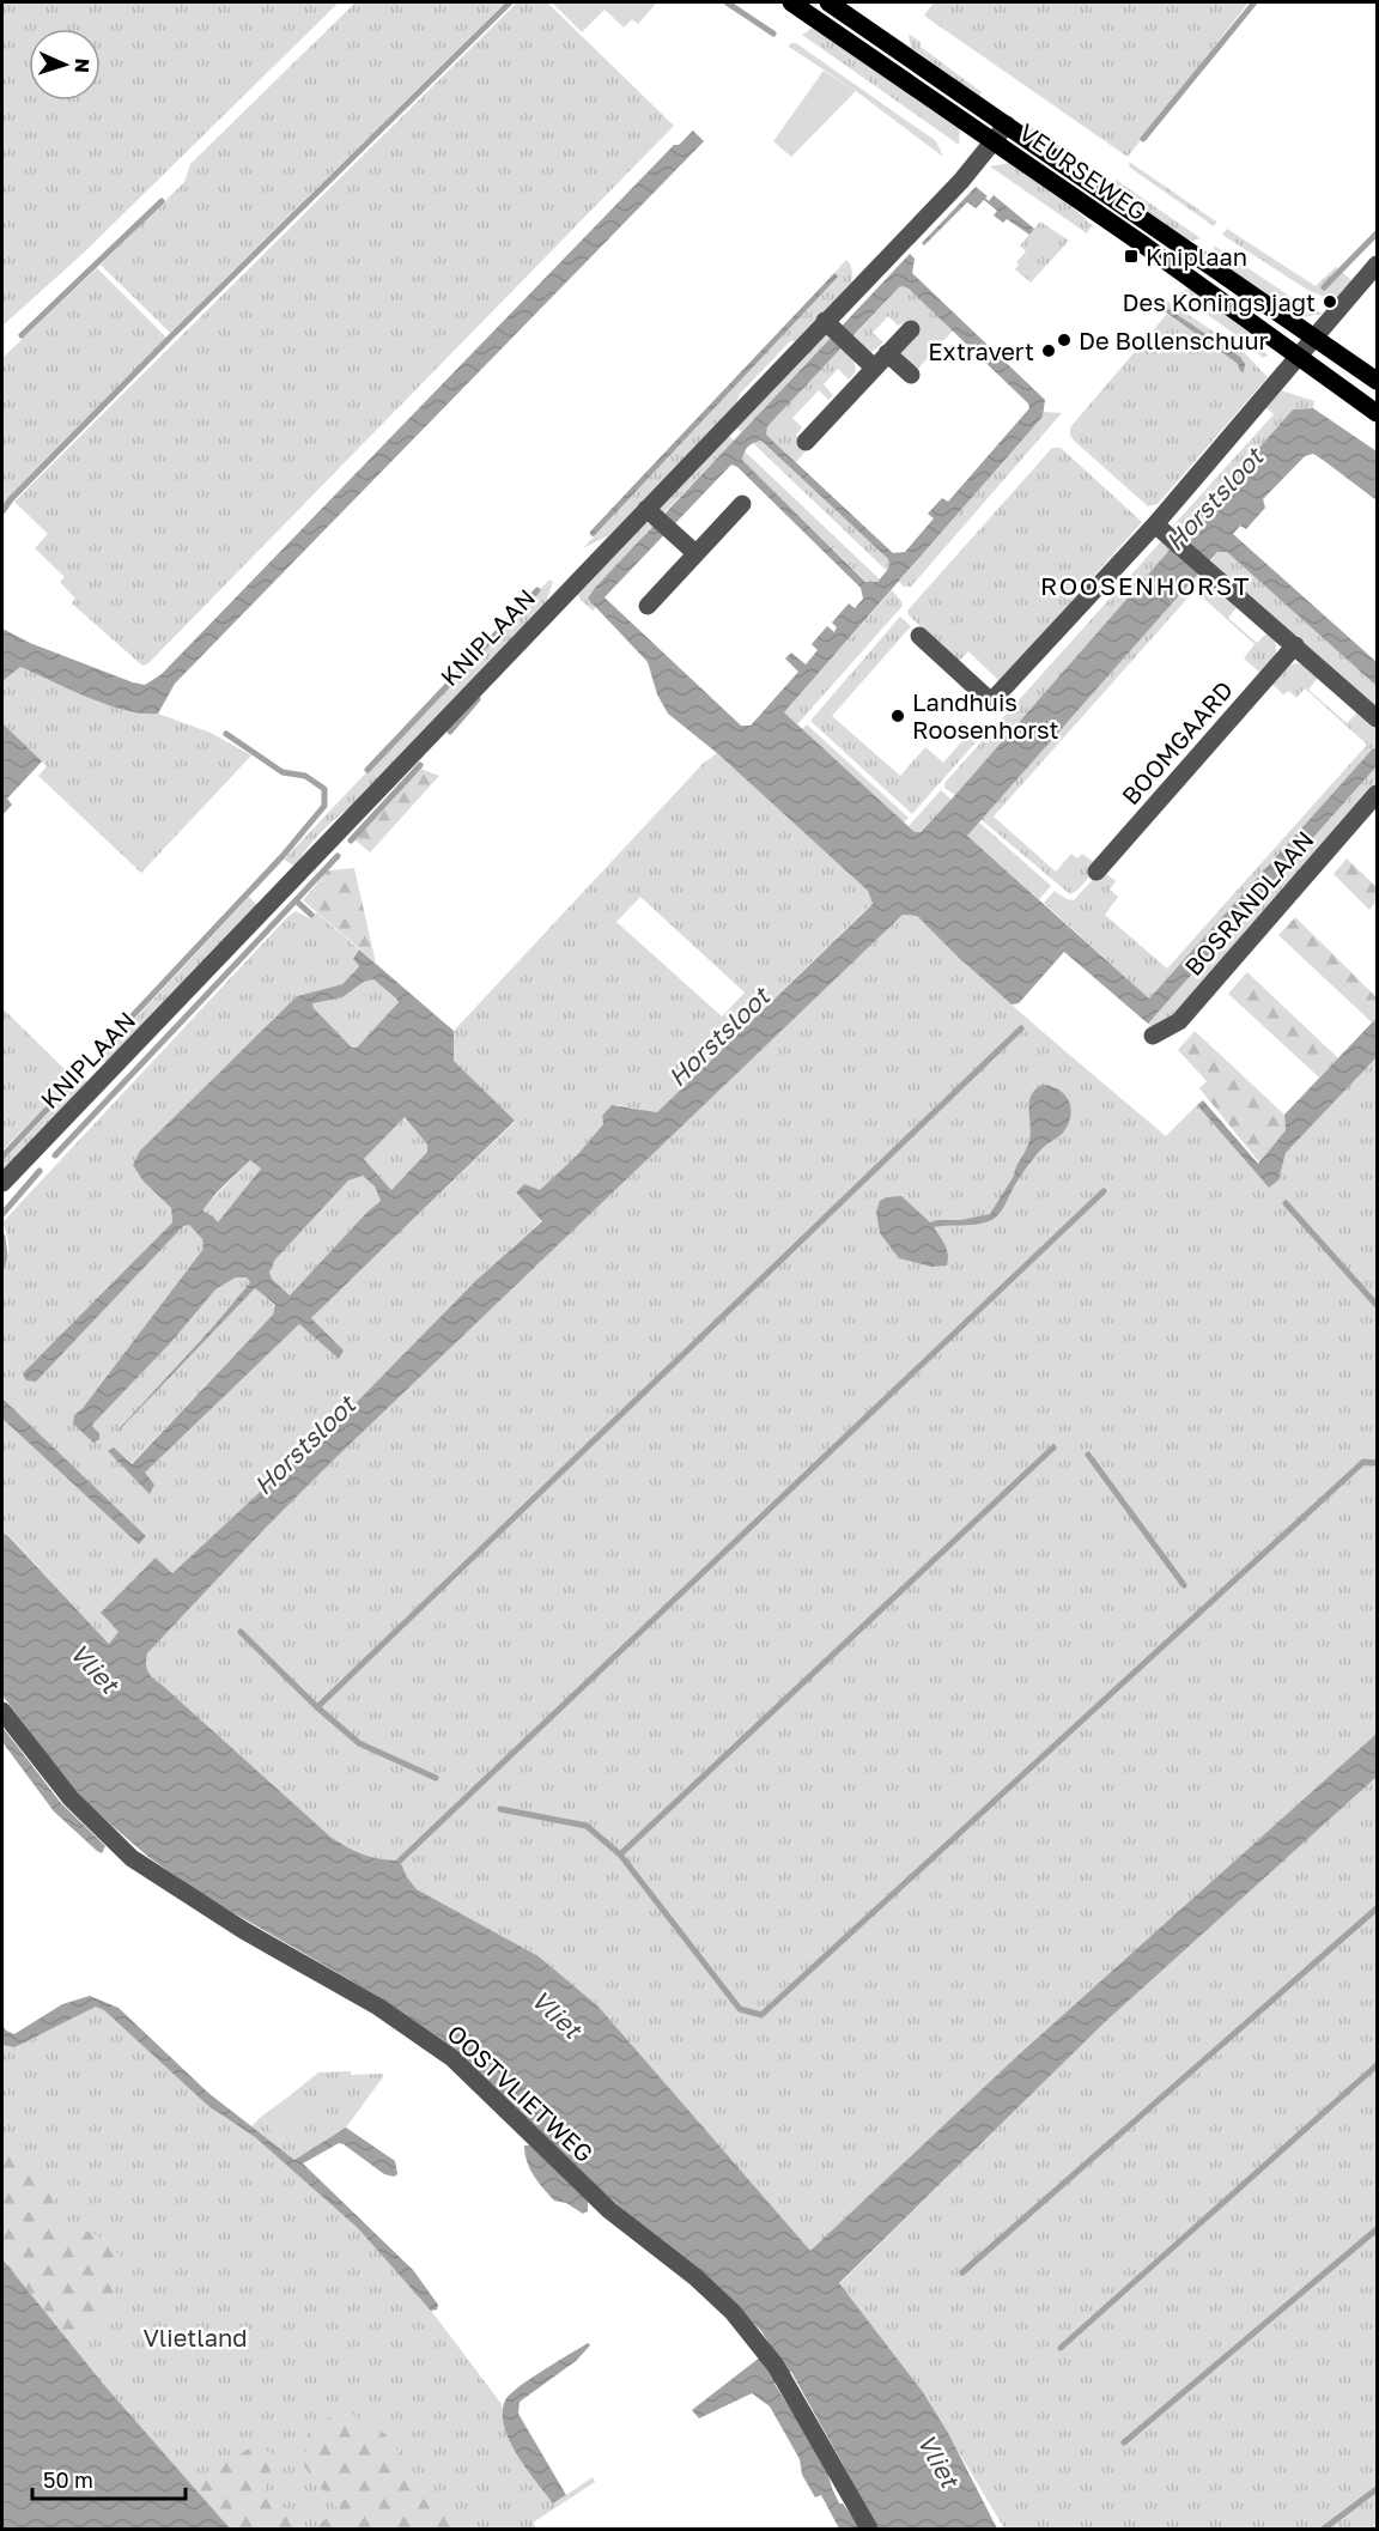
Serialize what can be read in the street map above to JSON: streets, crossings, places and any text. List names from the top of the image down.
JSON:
{
  "streets": {
    "main road": ["VEURSEWEG"],
    "street": [
      "KNIPLAAN",
      "BOOMGAARD",
      "BOSRANDLAAN",
      "OOSTVLIETWEG"
    ]
  },
  "crossings": [
    ["VEURSEWEG", "KNIPLAAN"]
  ],
  "districts": ["ROOSENHORST"],
  "water": ["Horstsloot", "Vliet"],
  "parks": ["Vlietland"],
  "places": {
    "transit": ["Kniplaan"],
    "other": [
      "Des Konings jagt",
      "De Bollenschuur",
      "Extravert",
      "Landhuis Roosenhorst"
    ]
  },
  "scale_bar": "50 m",
  "north": "right"
}
